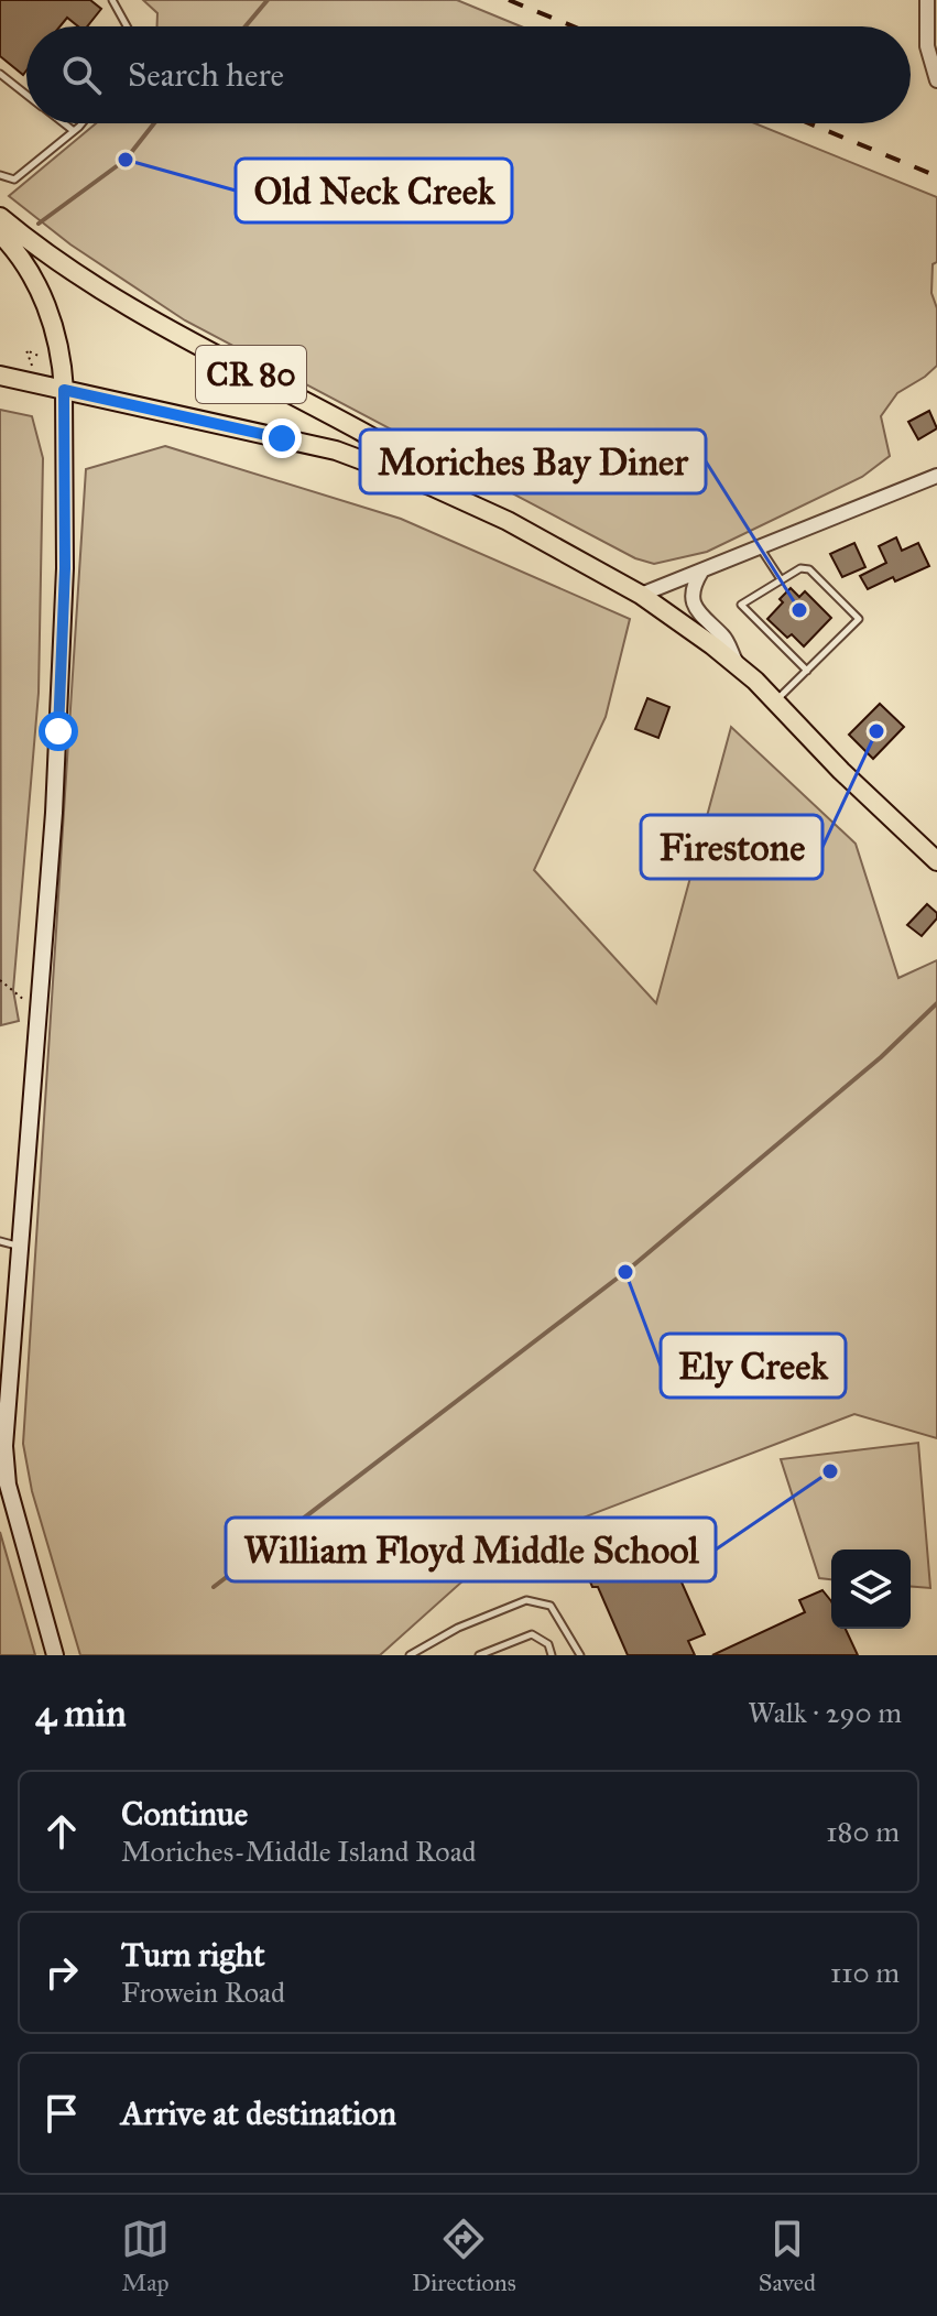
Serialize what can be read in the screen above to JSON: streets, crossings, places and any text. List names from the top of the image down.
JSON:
{
  "streets": {
    "main road": ["CR 80"]
  },
  "places": [
    "Old Neck Creek",
    "Moriches Bay Diner",
    "Firestone",
    "Ely Creek",
    "William Floyd Middle School"
  ],
  "page": {
    "search": "Search here",
    "heading": ["4 min", "Walk · 290 m"],
    "list": [
      ["Continue", "Moriches-Middle Island Road", "180 m"],
      ["Turn right", "Frowein Road", "110 m"],
      "Arrive at destination"
    ],
    "nav": ["Map", "Directions", "Saved"]
  }
}
